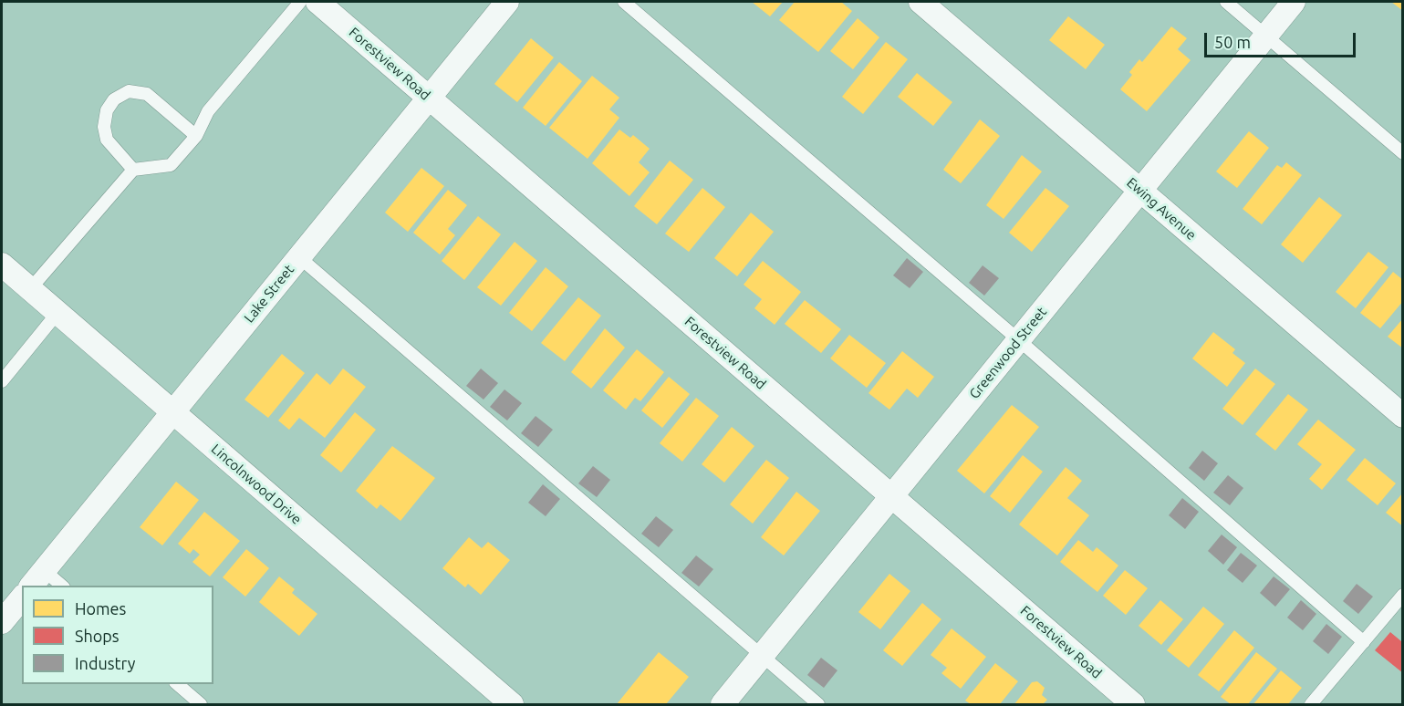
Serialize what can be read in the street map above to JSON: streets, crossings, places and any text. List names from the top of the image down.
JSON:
{
  "streets": {
    "street": [
      "Forestview Road",
      "Ewing Avenue",
      "Lake Street",
      "Greenwood Street",
      "Lincolnwood Drive"
    ]
  },
  "crossings": [
    ["Forestview Road", "Lake Street"],
    ["Forestview Road", "Greenwood Street"],
    ["Ewing Avenue", "Greenwood Street"],
    ["Lake Street", "Lincolnwood Drive"]
  ],
  "legend": ["Homes", "Shops", "Industry"],
  "scale_bar": "50 m"
}
